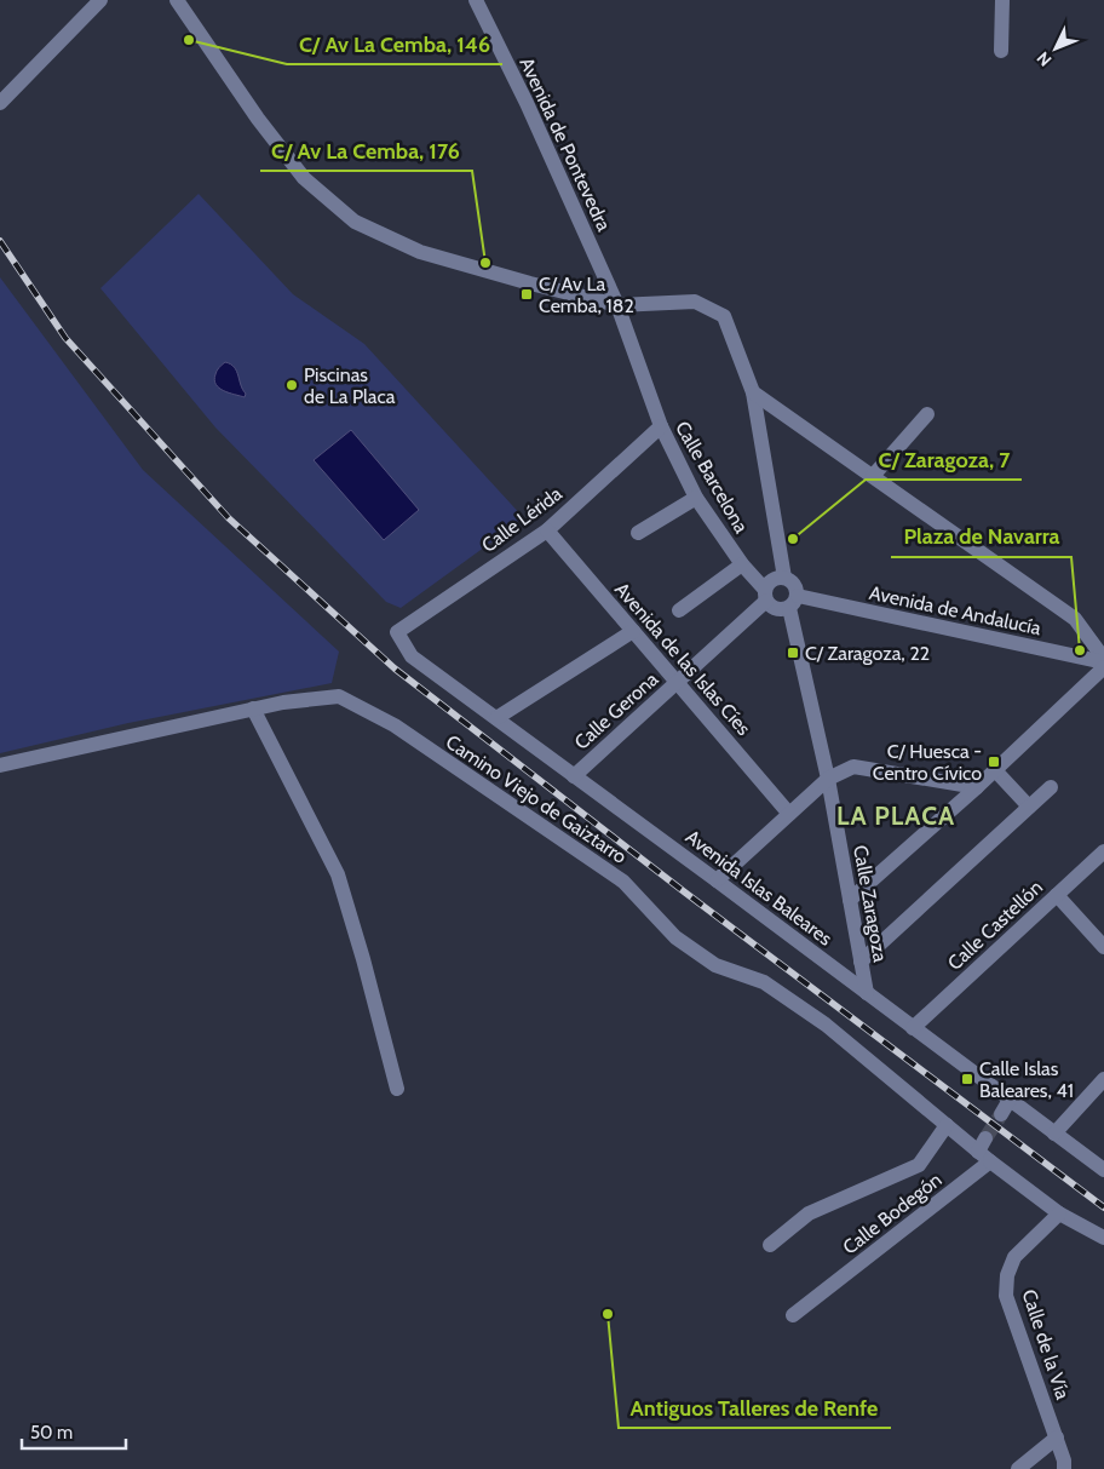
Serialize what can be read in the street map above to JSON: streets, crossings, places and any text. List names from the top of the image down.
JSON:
{
  "streets": {
    "street": [
      "Avenida de Pontevedra",
      "Calle Barcelona",
      "Calle Lérida",
      "Avenida de Andalucía",
      "Avenida de las Islas Cíes",
      "Calle Gerona",
      "Camino Viejo de Gaiztarro",
      "Avenida Islas Baleares",
      "Calle Zaragoza",
      "Calle Castellón",
      "Calle Bodegón",
      "Calle de la Vía"
    ]
  },
  "crossings": [
    ["Avenida de Pontevedra", "Calle Barcelona"],
    ["Calle Barcelona", "Calle Lérida"],
    ["Calle Barcelona", "Avenida de Andalucía"],
    ["Calle Barcelona", "Calle Gerona"],
    ["Calle Barcelona", "Calle Zaragoza"],
    ["Calle Lérida", "Avenida de las Islas Cíes"],
    ["Calle Lérida", "Avenida Islas Baleares"],
    ["Avenida de Andalucía", "Calle Gerona"],
    ["Avenida de Andalucía", "Calle Zaragoza"],
    ["Avenida de las Islas Cíes", "Calle Gerona"],
    ["Calle Gerona", "Avenida Islas Baleares"],
    ["Calle Gerona", "Calle Zaragoza"],
    ["Camino Viejo de Gaiztarro", "Calle Bodegón"],
    ["Avenida Islas Baleares", "Calle Zaragoza"],
    ["Avenida Islas Baleares", "Calle Castellón"]
  ],
  "districts": ["LA PLACA"],
  "places": {
    "other": [
      "C/ Av La Cemba, 146",
      "C/ Av La Cemba, 176",
      "Piscinas de La Placa",
      "C/ Zaragoza, 7",
      "Plaza de Navarra",
      "Antiguos Talleres de Renfe"
    ],
    "transit": [
      "C/ Av La Cemba, 182",
      "C/ Zaragoza, 22",
      "C/ Huesca - Centro Cívico",
      "Calle Islas Baleares, 41"
    ]
  },
  "scale_bar": "50 m",
  "north": "bottom left"
}
